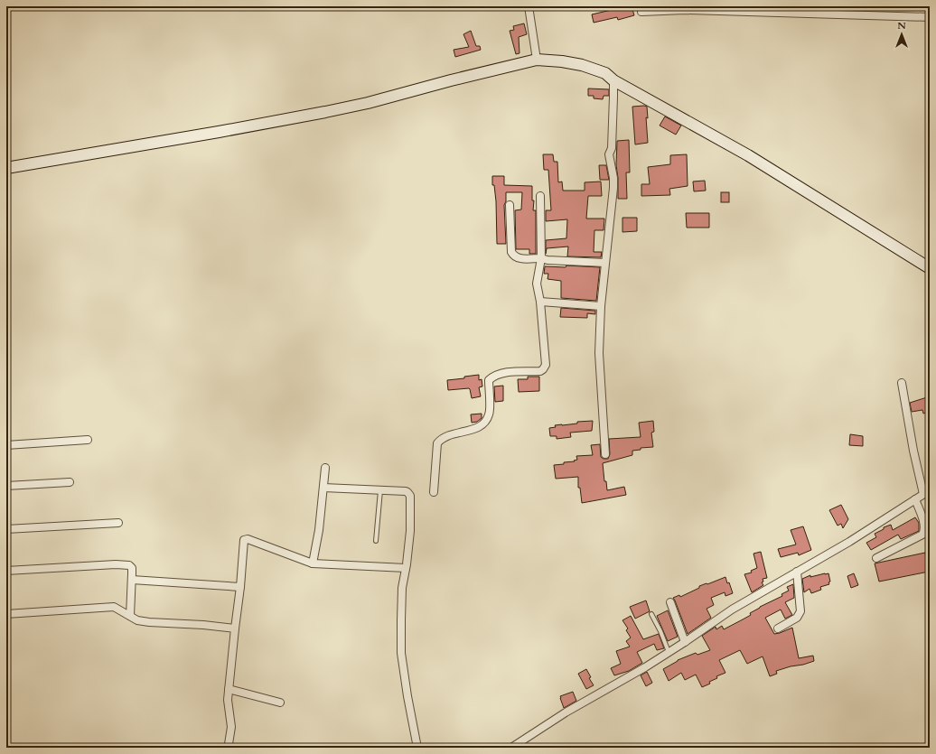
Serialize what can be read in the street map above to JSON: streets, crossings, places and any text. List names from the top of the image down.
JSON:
{
  "north": "top"
}
